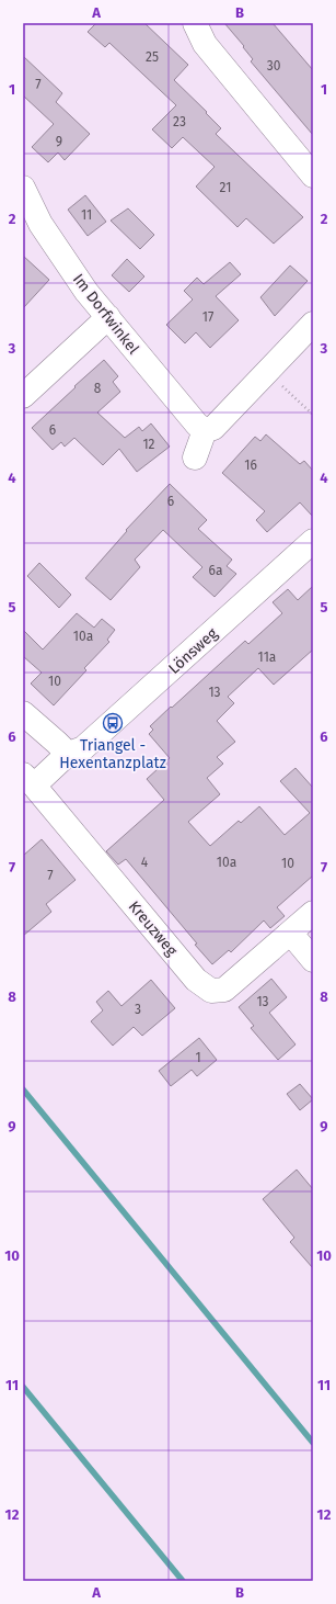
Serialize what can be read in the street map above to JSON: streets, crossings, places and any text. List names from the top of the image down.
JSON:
{
  "streets": {
    "street": ["Im Dorfwinkel", "Lönsweg", "Kreuzweg"]
  },
  "crossings": [
    ["Lönsweg", "Kreuzweg"]
  ],
  "places": {
    "bus stop": ["Triangel - Hexentanzplatz"]
  },
  "house_numbers": [
    "25",
    "30",
    "7",
    "23",
    "9",
    "21",
    "11",
    "17",
    "8",
    "6",
    "12",
    "16",
    "6",
    "6a",
    "10a",
    "11a",
    "10",
    "13",
    "4",
    "10a",
    "10",
    "7",
    "13",
    "3",
    "1"
  ],
  "grid": {
    "columns": ["A", "B"],
    "rows": [
      "1",
      "2",
      "3",
      "4",
      "5",
      "6",
      "7",
      "8",
      "9",
      "10",
      "11",
      "12"
    ]
  }
}
